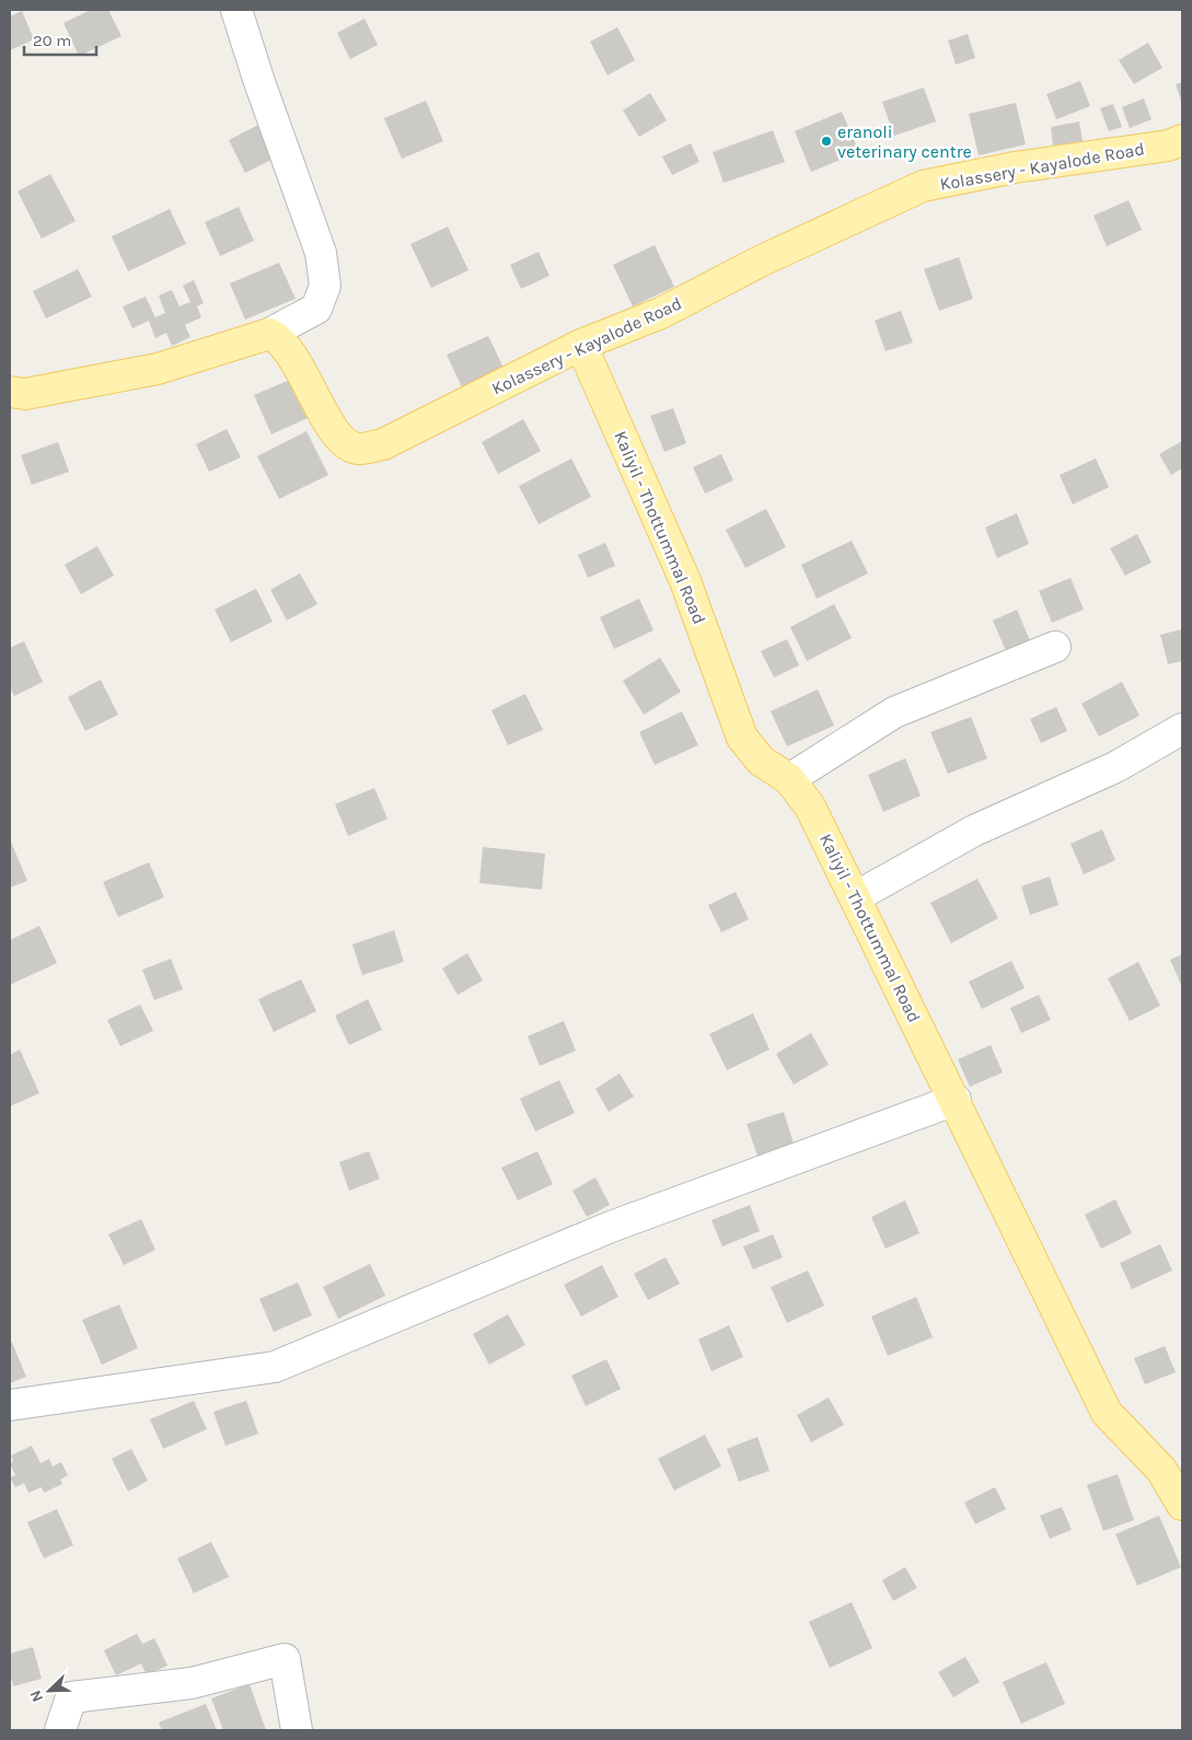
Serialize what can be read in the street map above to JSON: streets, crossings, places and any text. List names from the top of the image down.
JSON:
{
  "streets": {
    "main road": ["Kolassery - Kayalode Road", "Kaliyil - Thottummal Road"]
  },
  "crossings": [
    ["Kolassery - Kayalode Road", "Kaliyil - Thottummal Road"]
  ],
  "places": ["eranoli veterinary centre"],
  "scale_bar": "20 m",
  "north": "bottom left"
}
